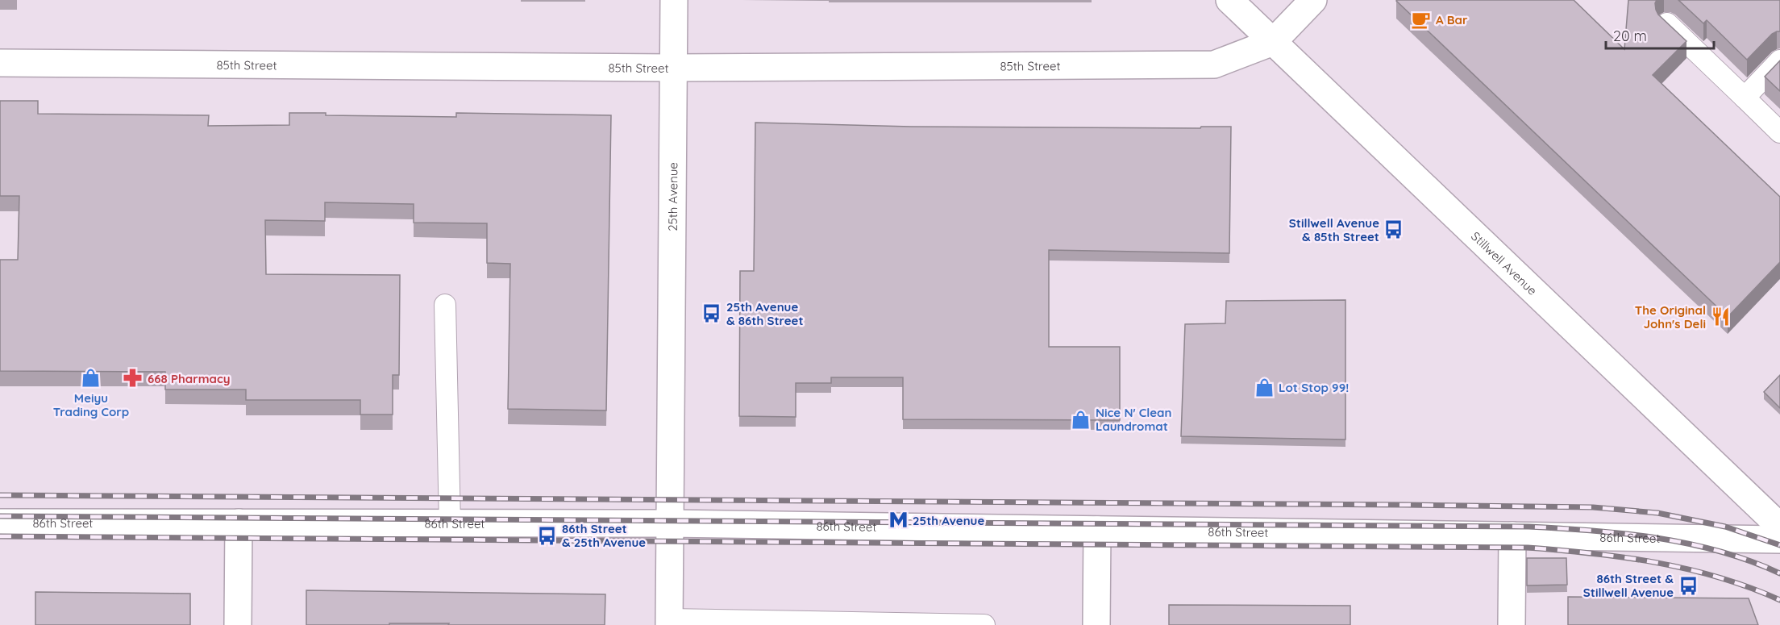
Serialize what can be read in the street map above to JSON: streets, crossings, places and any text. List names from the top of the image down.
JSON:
{
  "streets": {
    "main road": [
      "85th Street",
      "25th Avenue",
      "Stillwell Avenue",
      "86th Street"
    ]
  },
  "crossings": [
    ["85th Street", "25th Avenue"],
    ["85th Street", "Stillwell Avenue"],
    ["25th Avenue", "86th Street"]
  ],
  "places": {
    "cafe": ["A Bar"],
    "bus stop": [
      "Stillwell Avenue & 85th Street",
      "25th Avenue & 86th Street",
      "86th Street & 25th Avenue",
      "86th Street & Stillwell Avenue"
    ],
    "restaurant": ["The Original John's Deli"],
    "shop": ["Meiyu Trading Corp", "Lot Stop 99!", "Nice N' Clean Laundromat"],
    "pharmacy": ["668 Pharmacy"],
    "metro station": ["25th Avenue"]
  },
  "scale_bar": "20 m"
}
